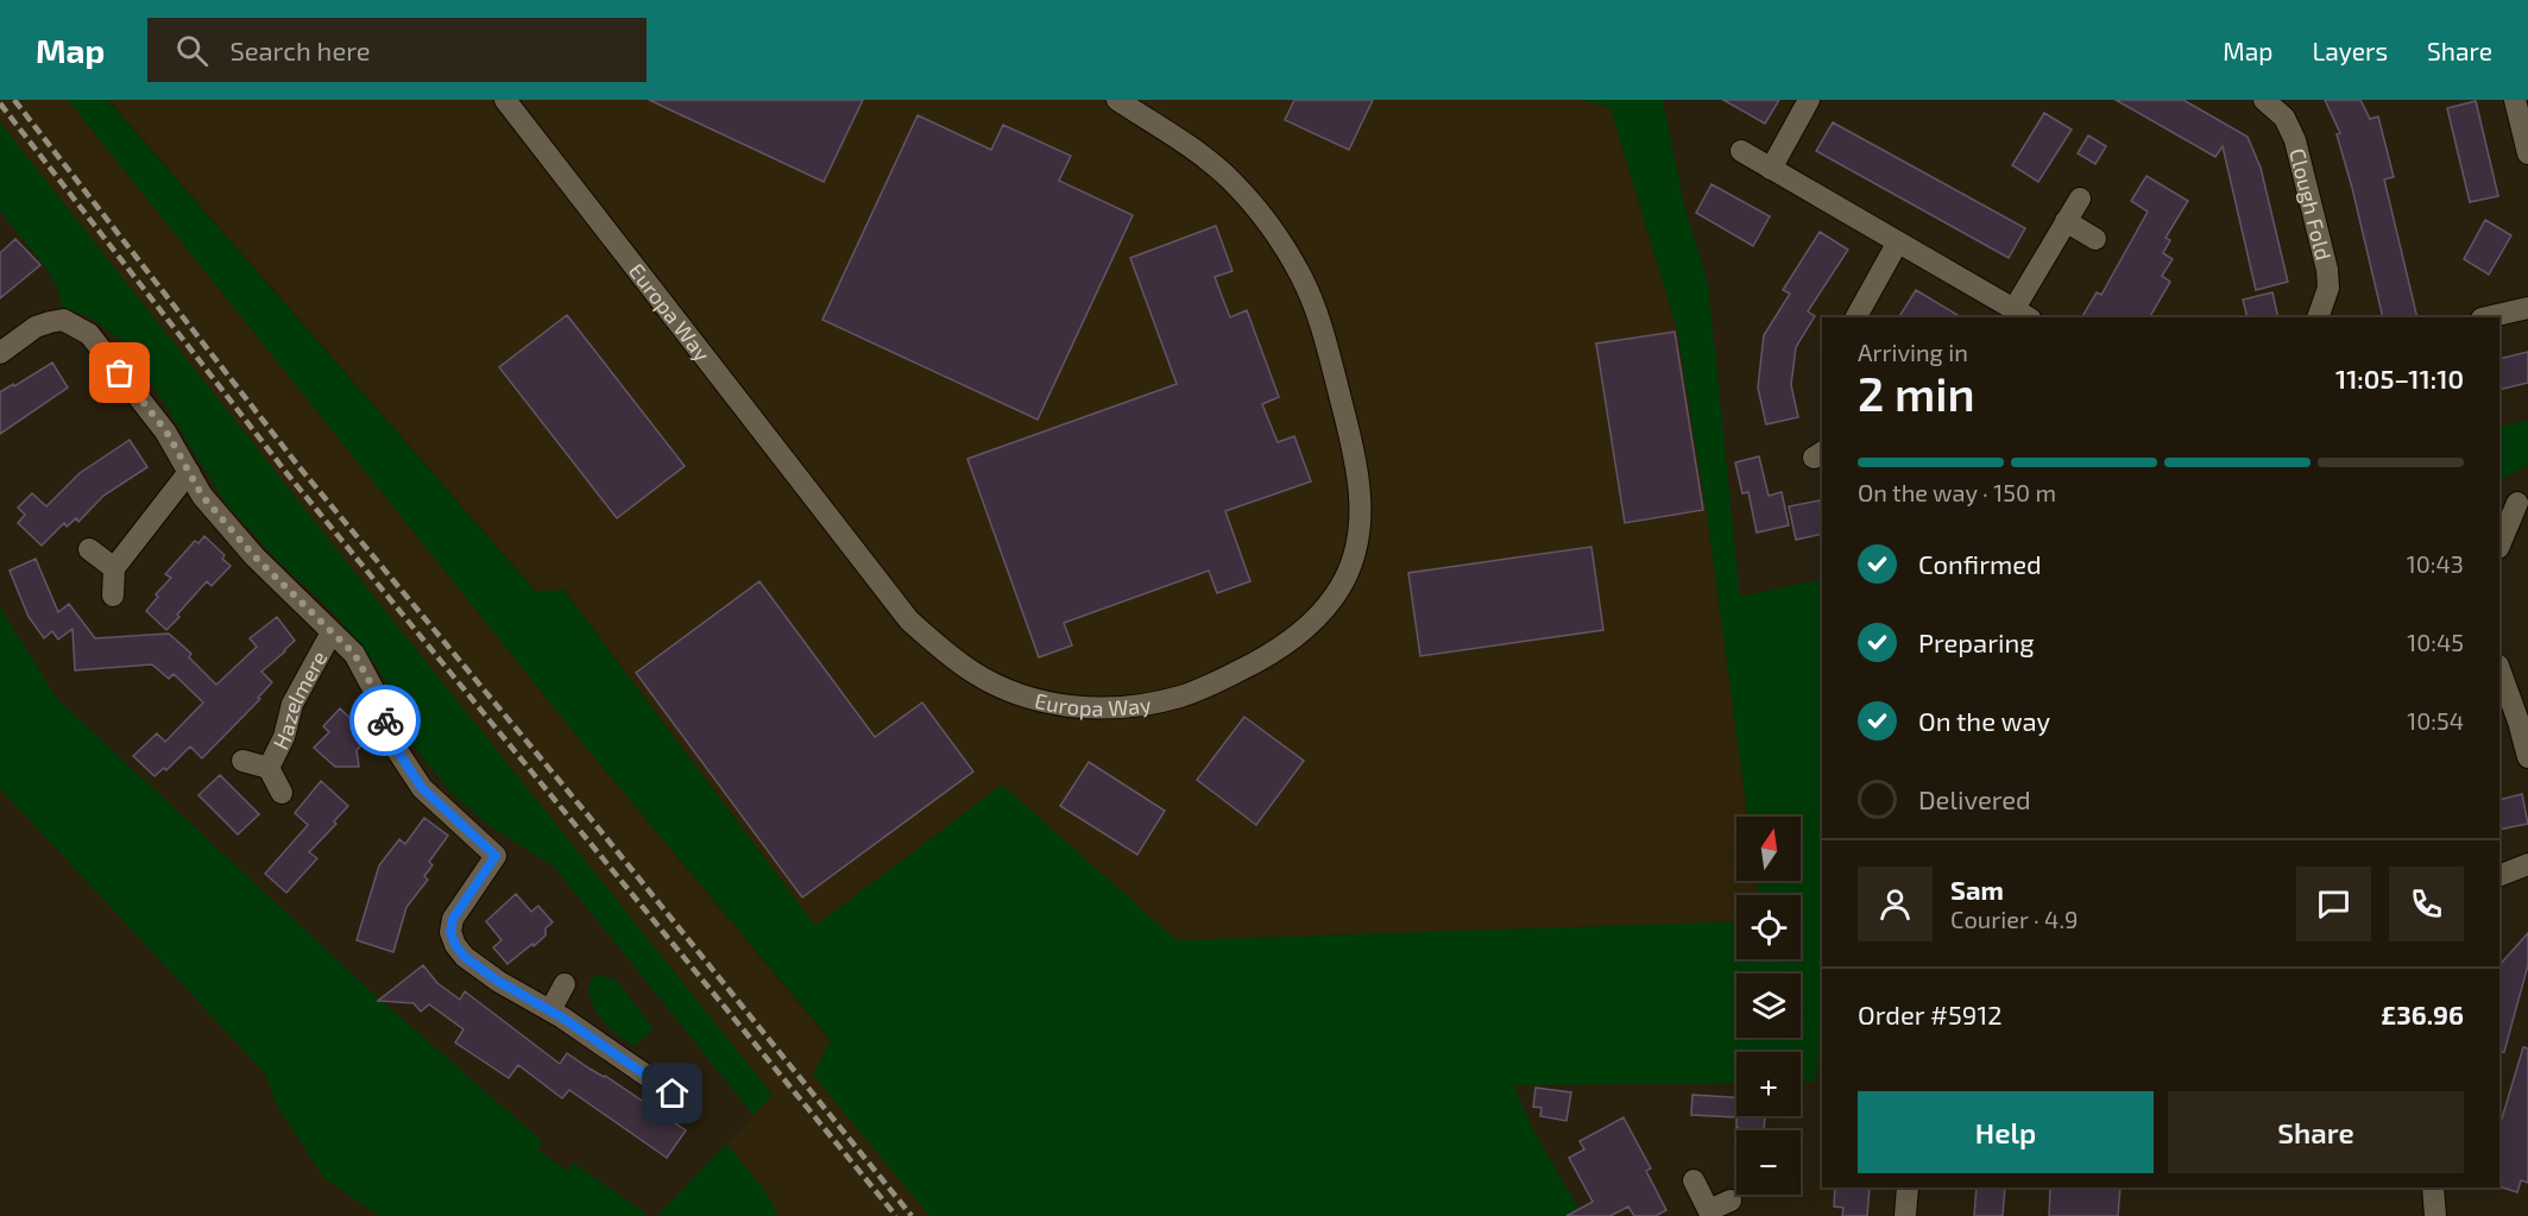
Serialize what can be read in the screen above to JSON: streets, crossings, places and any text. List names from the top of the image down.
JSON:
{
  "streets": {
    "street": ["Clough Fold", "Europa Way", "Hazelmere"]
  },
  "north": "top",
  "page": {
    "header": "Map",
    "search": "Search here",
    "nav": ["Map", "Layers", "Share"],
    "heading": ["2 min", "Arriving in", "11:05–11:10"],
    "panel": [
      "Sam",
      "Courier · 4.9",
      "Order #5912",
      "£36.96"
    ],
    "bar": "On the way · 150 m",
    "list": [
      ["Confirmed", "10:43"],
      ["Preparing", "10:45"],
      ["On the way", "10:54"],
      "Delivered"
    ],
    "map_buttons": ["+", "−"],
    "buttons": ["Help", "Share"]
  }
}
